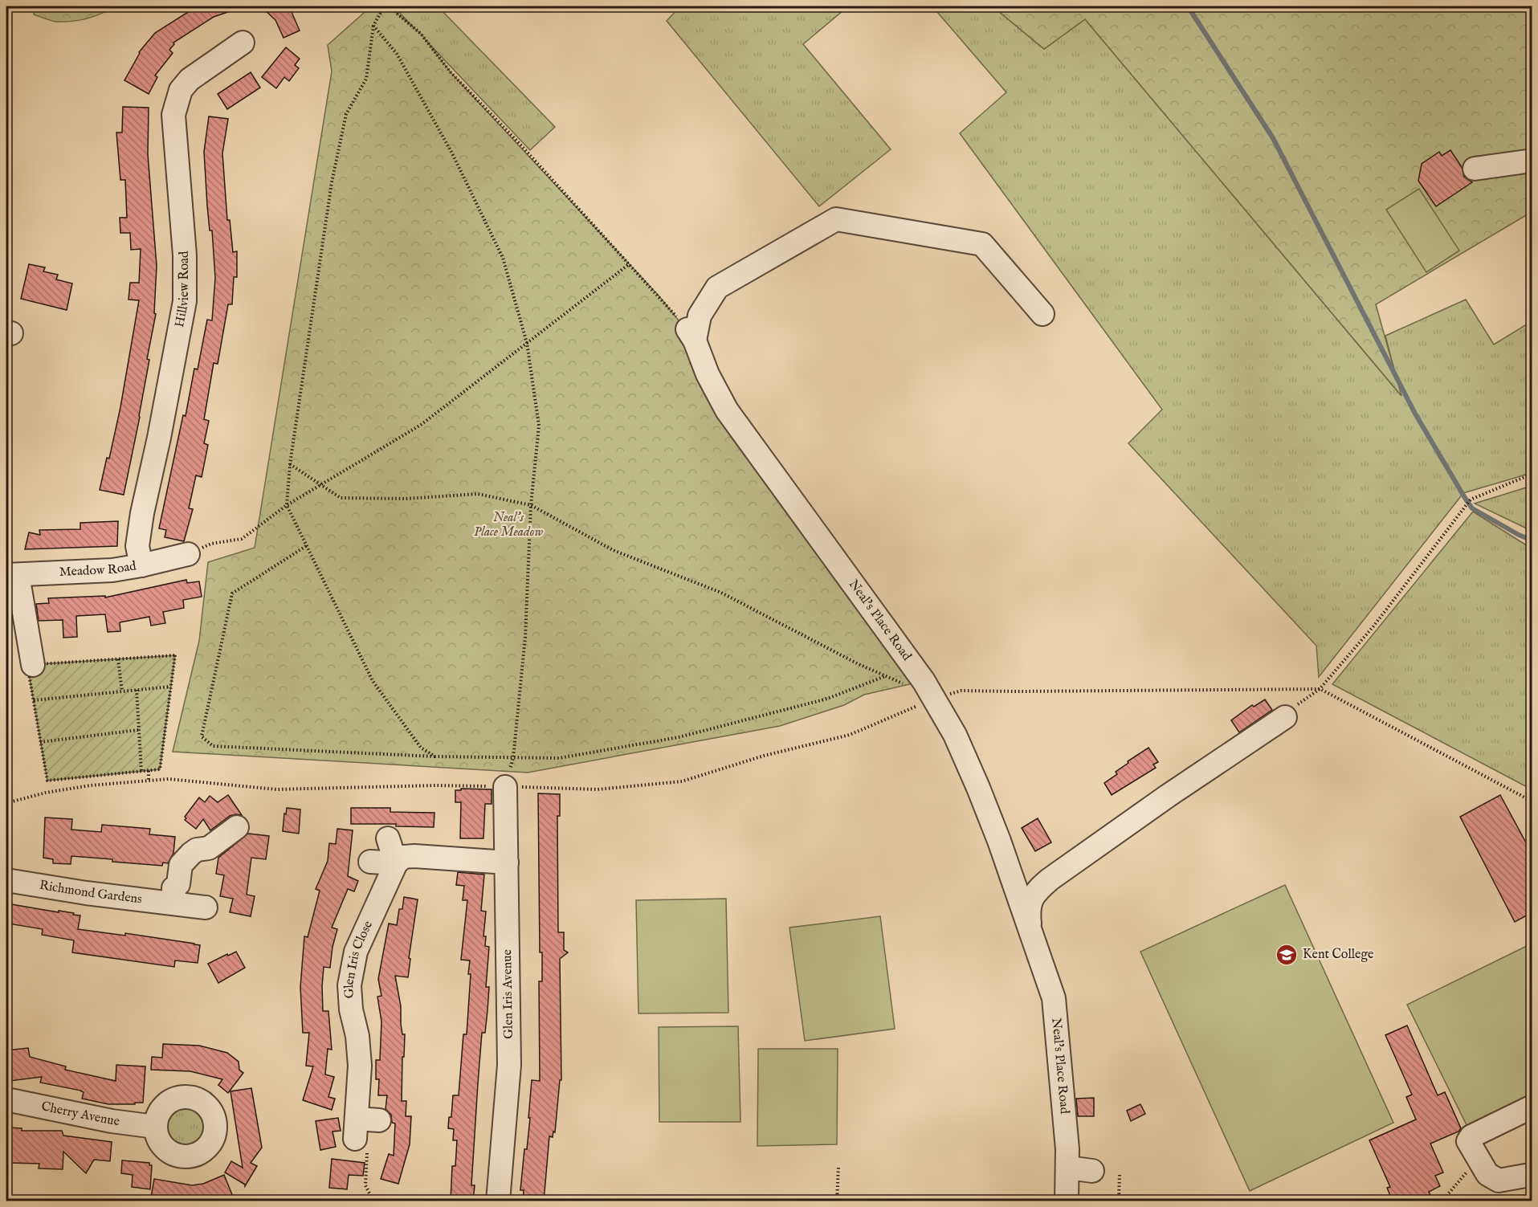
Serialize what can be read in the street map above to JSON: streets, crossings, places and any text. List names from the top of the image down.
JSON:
{
  "streets": {
    "street": [
      "Hillview Road",
      "Meadow Road",
      "Neal's Place Road",
      "Richmond Gardens",
      "Glen Iris Close",
      "Glen Iris Avenue",
      "Cherry Avenue"
    ]
  },
  "crossings": [
    ["Hillview Road", "Meadow Road"]
  ],
  "parks": ["Neal's Place Meadow"],
  "places": {
    "school or university": ["Kent College"]
  }
}
